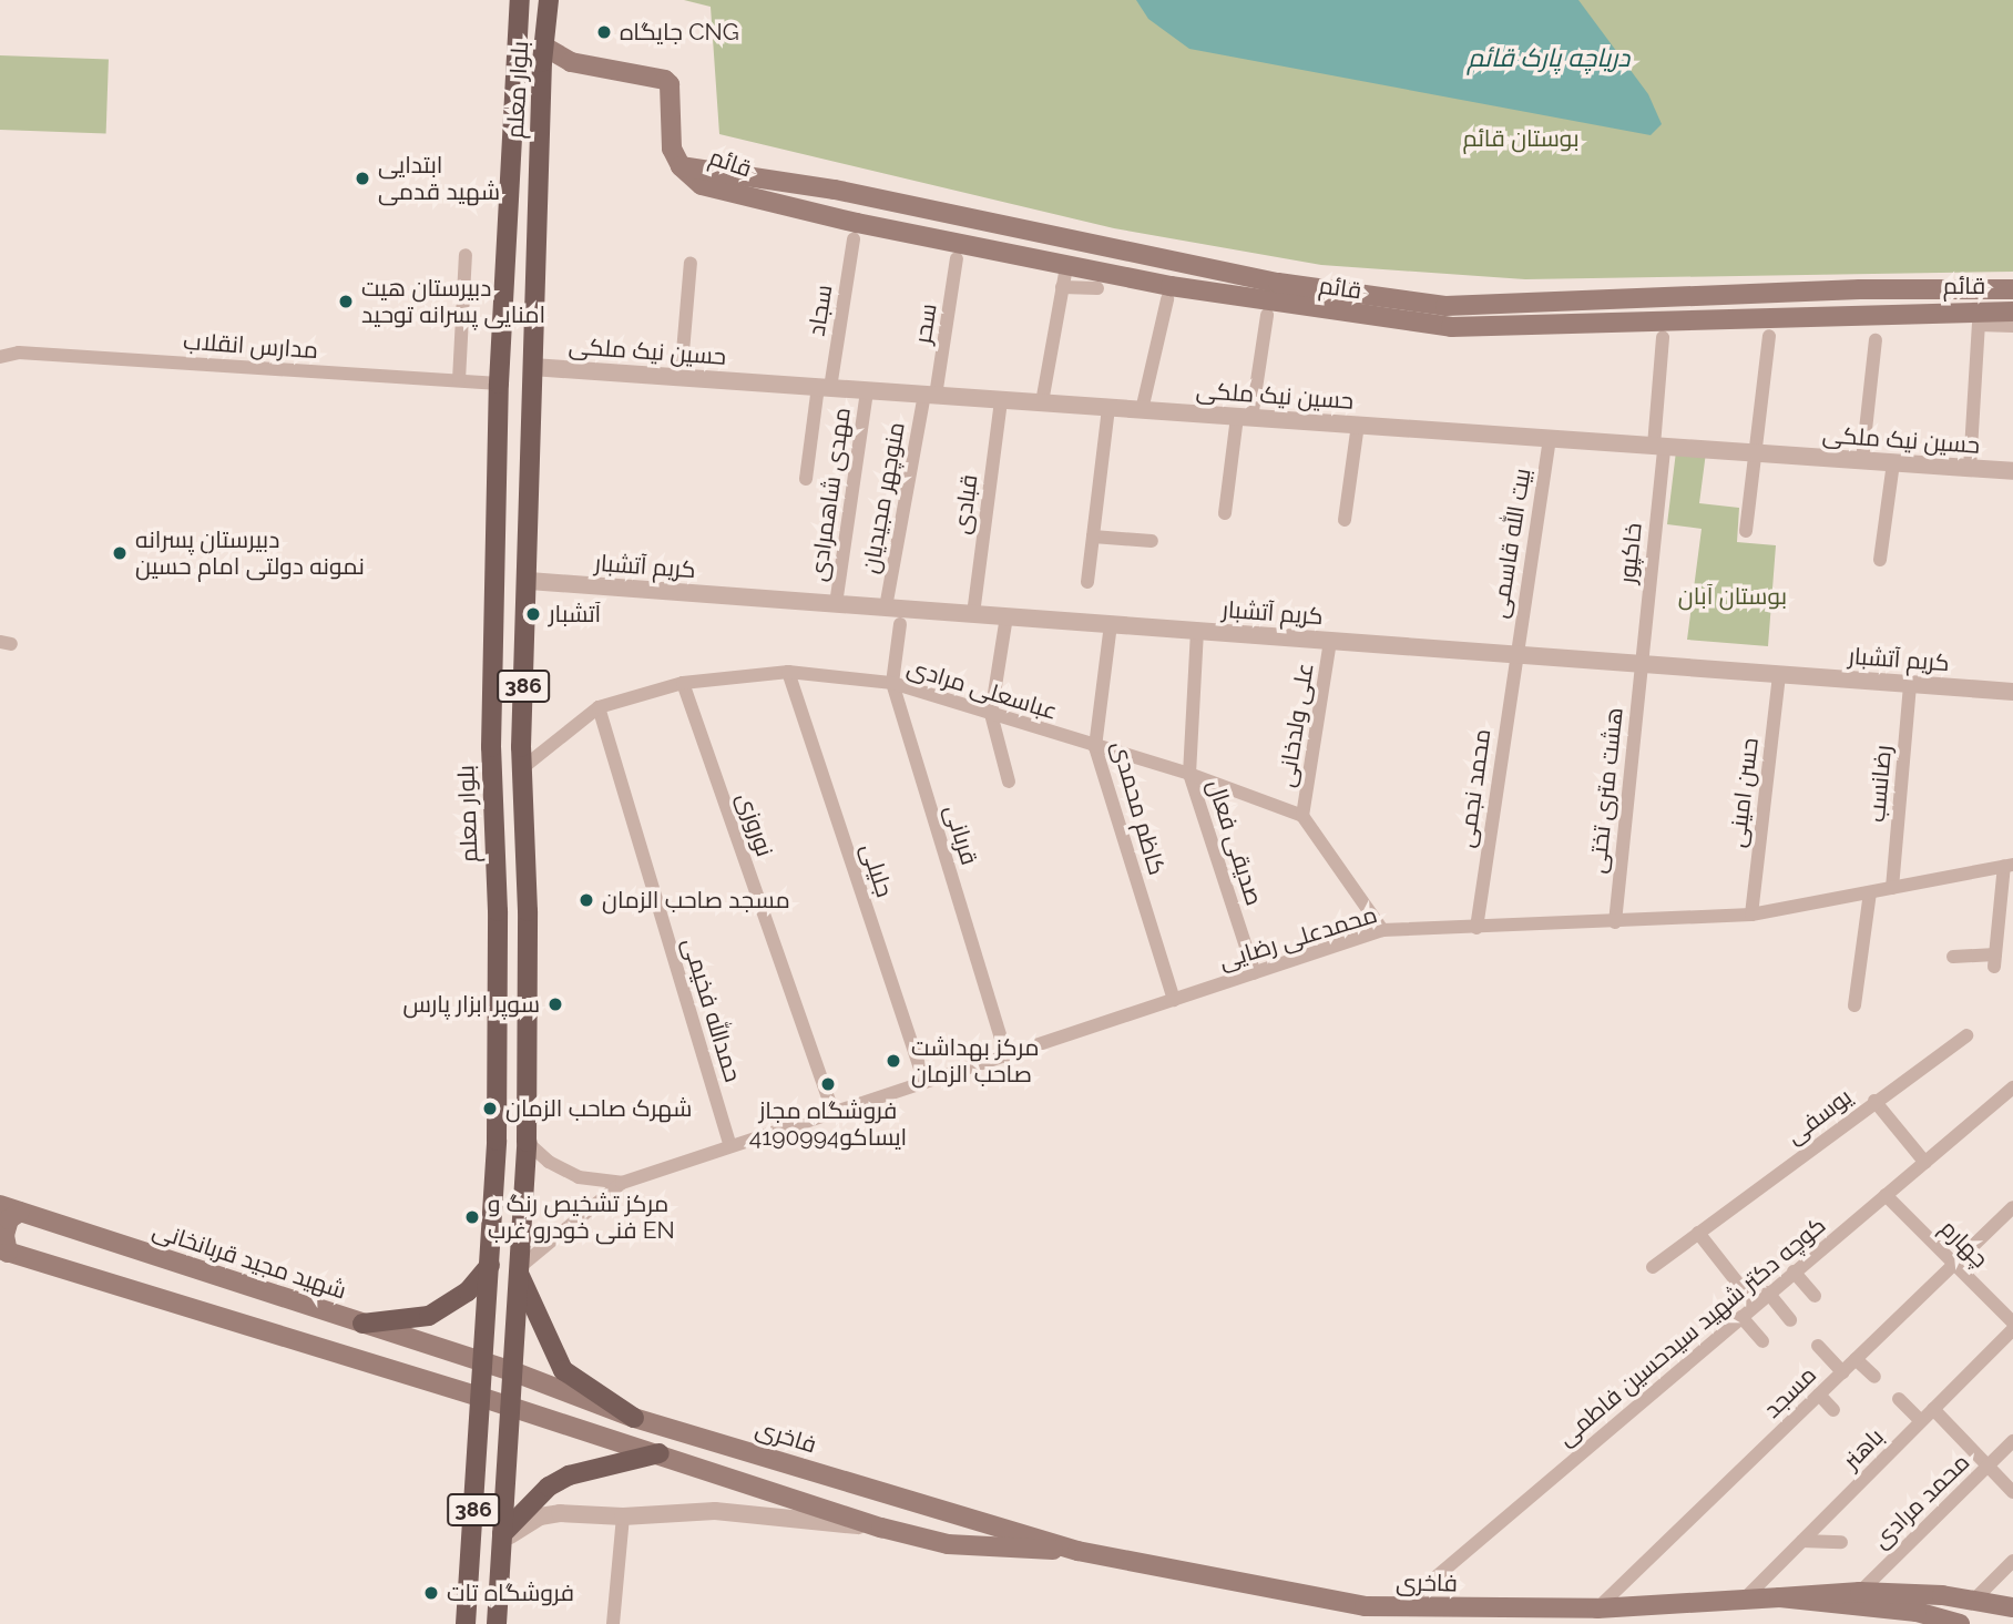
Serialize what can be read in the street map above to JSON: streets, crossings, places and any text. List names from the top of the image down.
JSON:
{
  "streets": {
    "main road": [
      "بلوار معلم",
      "قائم",
      "386",
      "شهید مجید قربانخانی",
      "فاخری"
    ],
    "street": [
      "سجاد",
      "سحر",
      "مدارس انقلاب",
      "حسین نیک ملکی",
      "مهدی شاهمرادی",
      "منوچهر مجیدیان",
      "قبادی",
      "بیت الله قاسمی",
      "خاکپور",
      "کریم آتشبار",
      "عباسعلی مرادی",
      "علی ولدخانی",
      "رضانسب",
      "محمد نجمی",
      "هشت متری تختی",
      "حسن امینی",
      "کاظم محمدی",
      "نوروزی",
      "قربانی",
      "صدیقی فعال",
      "جلیلی",
      "محمدعلی رضایی",
      "حمدالله فخیمی",
      "یوسفی",
      "چهارم",
      "کوچه دکتر شهید سیدحسین فاطمی",
      "مسجد",
      "باهنر",
      "محمد مرادی"
    ]
  },
  "crossings": [
    ["بلوار معلم", "قائم"],
    ["بلوار معلم", "مدارس انقلاب"],
    ["بلوار معلم", "حسین نیک ملکی"],
    ["بلوار معلم", "کریم آتشبار"],
    ["بلوار معلم", "عباسعلی مرادی"],
    ["بلوار معلم", "شهید مجید قربانخانی"],
    ["بلوار معلم", "فاخری"],
    ["سجاد", "حسین نیک ملکی"],
    ["سحر", "حسین نیک ملکی"],
    ["سحر", "منوچهر مجیدیان"],
    ["حسین نیک ملکی", "مهدی شاهمرادی"],
    ["حسین نیک ملکی", "منوچهر مجیدیان"],
    ["حسین نیک ملکی", "قبادی"],
    ["حسین نیک ملکی", "بیت الله قاسمی"],
    ["حسین نیک ملکی", "خاکپور"],
    ["مهدی شاهمرادی", "کریم آتشبار"],
    ["منوچهر مجیدیان", "کریم آتشبار"],
    ["قبادی", "کریم آتشبار"],
    ["بیت الله قاسمی", "کریم آتشبار"],
    ["بیت الله قاسمی", "محمد نجمی"],
    ["خاکپور", "کریم آتشبار"],
    ["خاکپور", "هشت متری تختی"],
    ["کریم آتشبار", "علی ولدخانی"],
    ["کریم آتشبار", "رضانسب"],
    ["کریم آتشبار", "محمد نجمی"],
    ["کریم آتشبار", "هشت متری تختی"],
    ["کریم آتشبار", "حسن امینی"],
    ["کریم آتشبار", "کاظم محمدی"],
    ["کریم آتشبار", "صدیقی فعال"],
    ["عباسعلی مرادی", "علی ولدخانی"],
    ["عباسعلی مرادی", "کاظم محمدی"],
    ["عباسعلی مرادی", "نوروزی"],
    ["عباسعلی مرادی", "قربانی"],
    ["عباسعلی مرادی", "صدیقی فعال"],
    ["عباسعلی مرادی", "جلیلی"],
    ["عباسعلی مرادی", "حمدالله فخیمی"],
    ["رضانسب", "محمدعلی رضایی"],
    ["محمد نجمی", "محمدعلی رضایی"],
    ["هشت متری تختی", "محمدعلی رضایی"],
    ["حسن امینی", "محمدعلی رضایی"],
    ["کاظم محمدی", "محمدعلی رضایی"],
    ["نوروزی", "محمدعلی رضایی"],
    ["قربانی", "محمدعلی رضایی"],
    ["صدیقی فعال", "محمدعلی رضایی"],
    ["جلیلی", "محمدعلی رضایی"],
    ["محمدعلی رضایی", "حمدالله فخیمی"],
    ["چهارم", "کوچه دکتر شهید سیدحسین فاطمی"],
    ["چهارم", "مسجد"],
    ["شهید مجید قربانخانی", "فاخری"],
    ["کوچه دکتر شهید سیدحسین فاطمی", "فاخری"],
    ["مسجد", "فاخری"],
    ["فاخری", "باهنر"],
    ["فاخری", "محمد مرادی"]
  ],
  "water": ["دریاچه پارک قائم"],
  "parks": ["بوستان قائم", "بوستان آبان"],
  "places": [
    "جایگاه CNG",
    "ابتدایی شهید قدمی",
    "دبیرستان هیت امنایی پسرانه توحید",
    "دبیرستان پسرانه نمونه دولتی امام حسین",
    "آتشبار",
    "مسجد صاحب الزمان",
    "سوپر ابزار پارس",
    "مرکز بهداشت صاحب الزمان",
    "فروشگاه مجاز ایساکو4190994",
    "شهرک صاحب الزمان",
    "مرکز تشخیص رنگ و فنی خودرو غرب EN",
    "فروشگاه تات"
  ]
}
